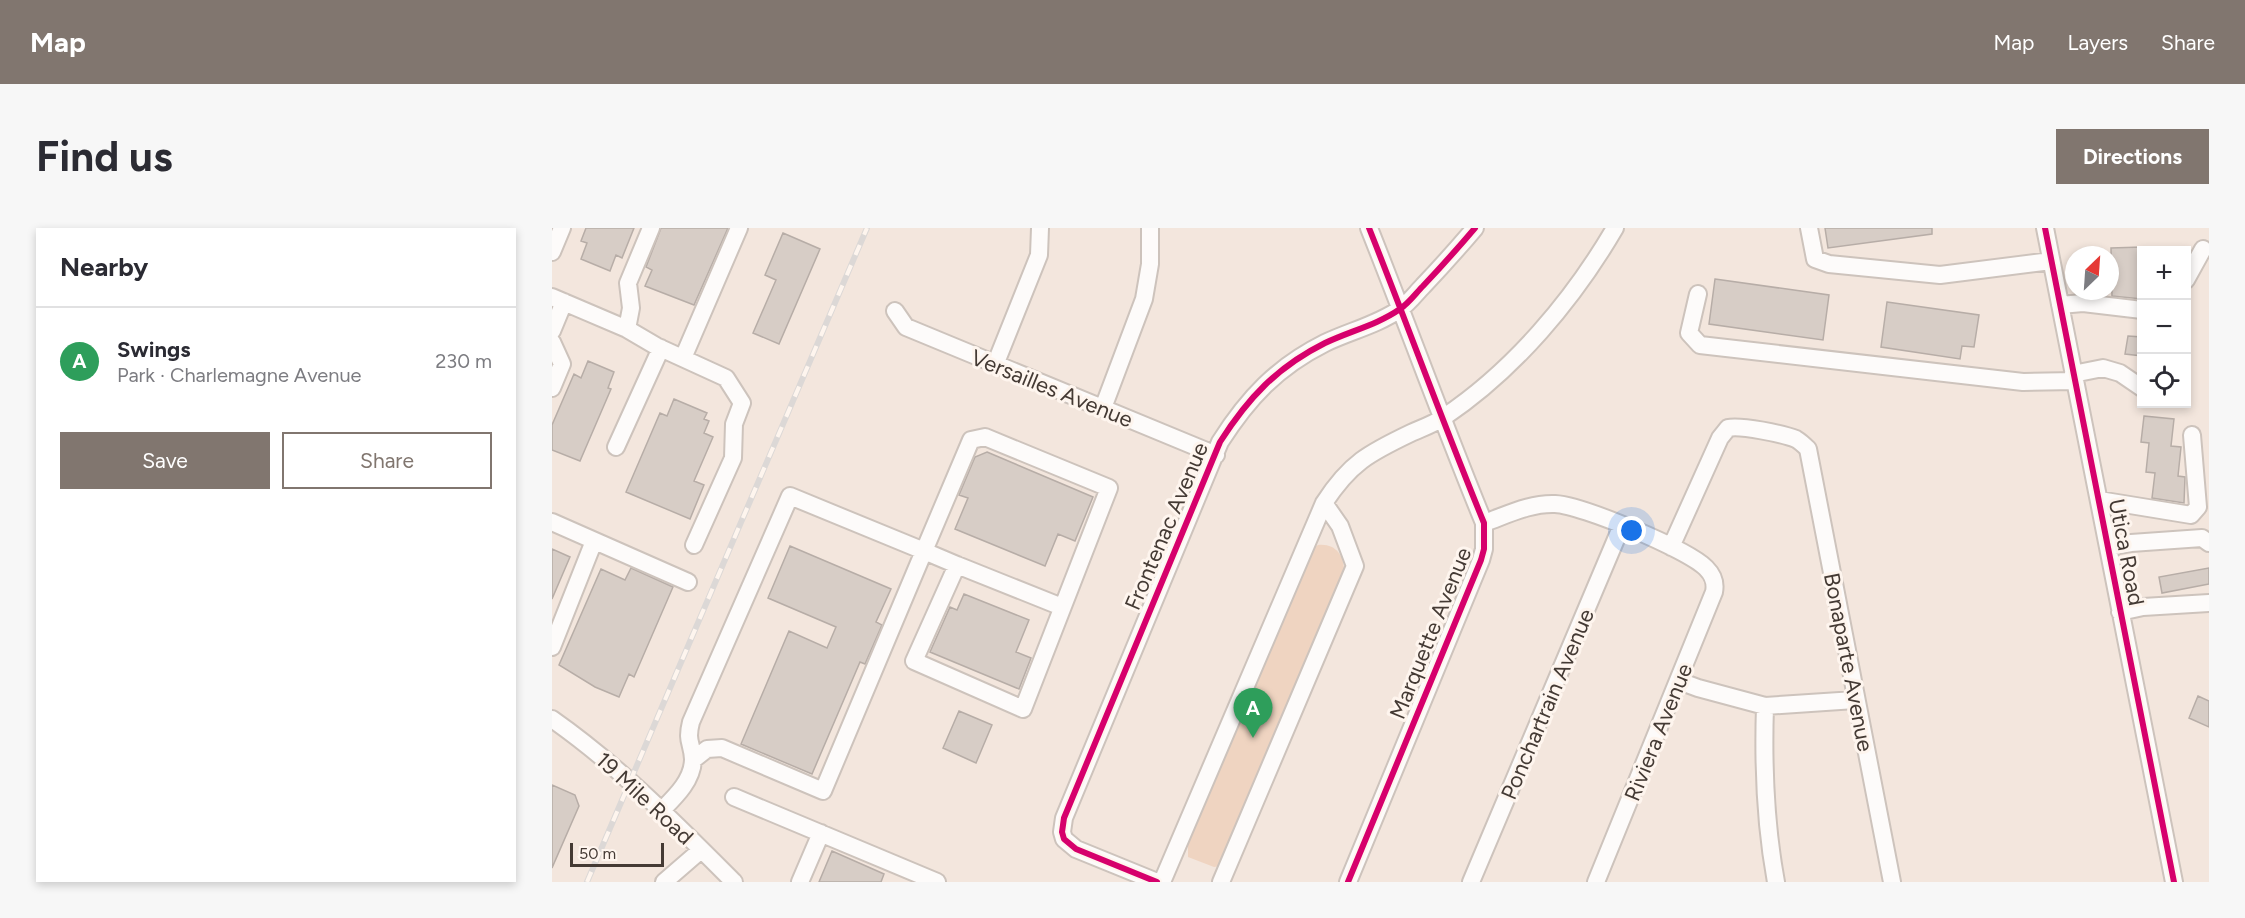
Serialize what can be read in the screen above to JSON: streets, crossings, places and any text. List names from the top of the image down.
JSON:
{
  "streets": {
    "street": [
      "Versailles Avenue",
      "Frontenac Avenue",
      "Utica Road",
      "Marquette Avenue",
      "Bonaparte Avenue",
      "Ponchartrain Avenue",
      "Riviera Avenue",
      "19 Mile Road"
    ]
  },
  "crossings": [
    ["Versailles Avenue", "Frontenac Avenue"],
    ["Frontenac Avenue", "Marquette Avenue"],
    ["Bonaparte Avenue", "Riviera Avenue"]
  ],
  "scale_bar": "50 m",
  "north": "top right",
  "page": {
    "header": "Map",
    "nav": ["Map", "Layers", "Share"],
    "buttons": [
      "Directions",
      ["Save", "Share"]
    ],
    "title": "Find us",
    "heading": "Nearby",
    "map_buttons": ["+", "−"],
    "list": [
      {
        "mark": "A",
        "name": "Swings",
        "note": "Park · Charlemagne Avenue",
        "value": "230 m"
      }
    ],
    "pins": "A",
    "scale": "50 m"
  }
}
